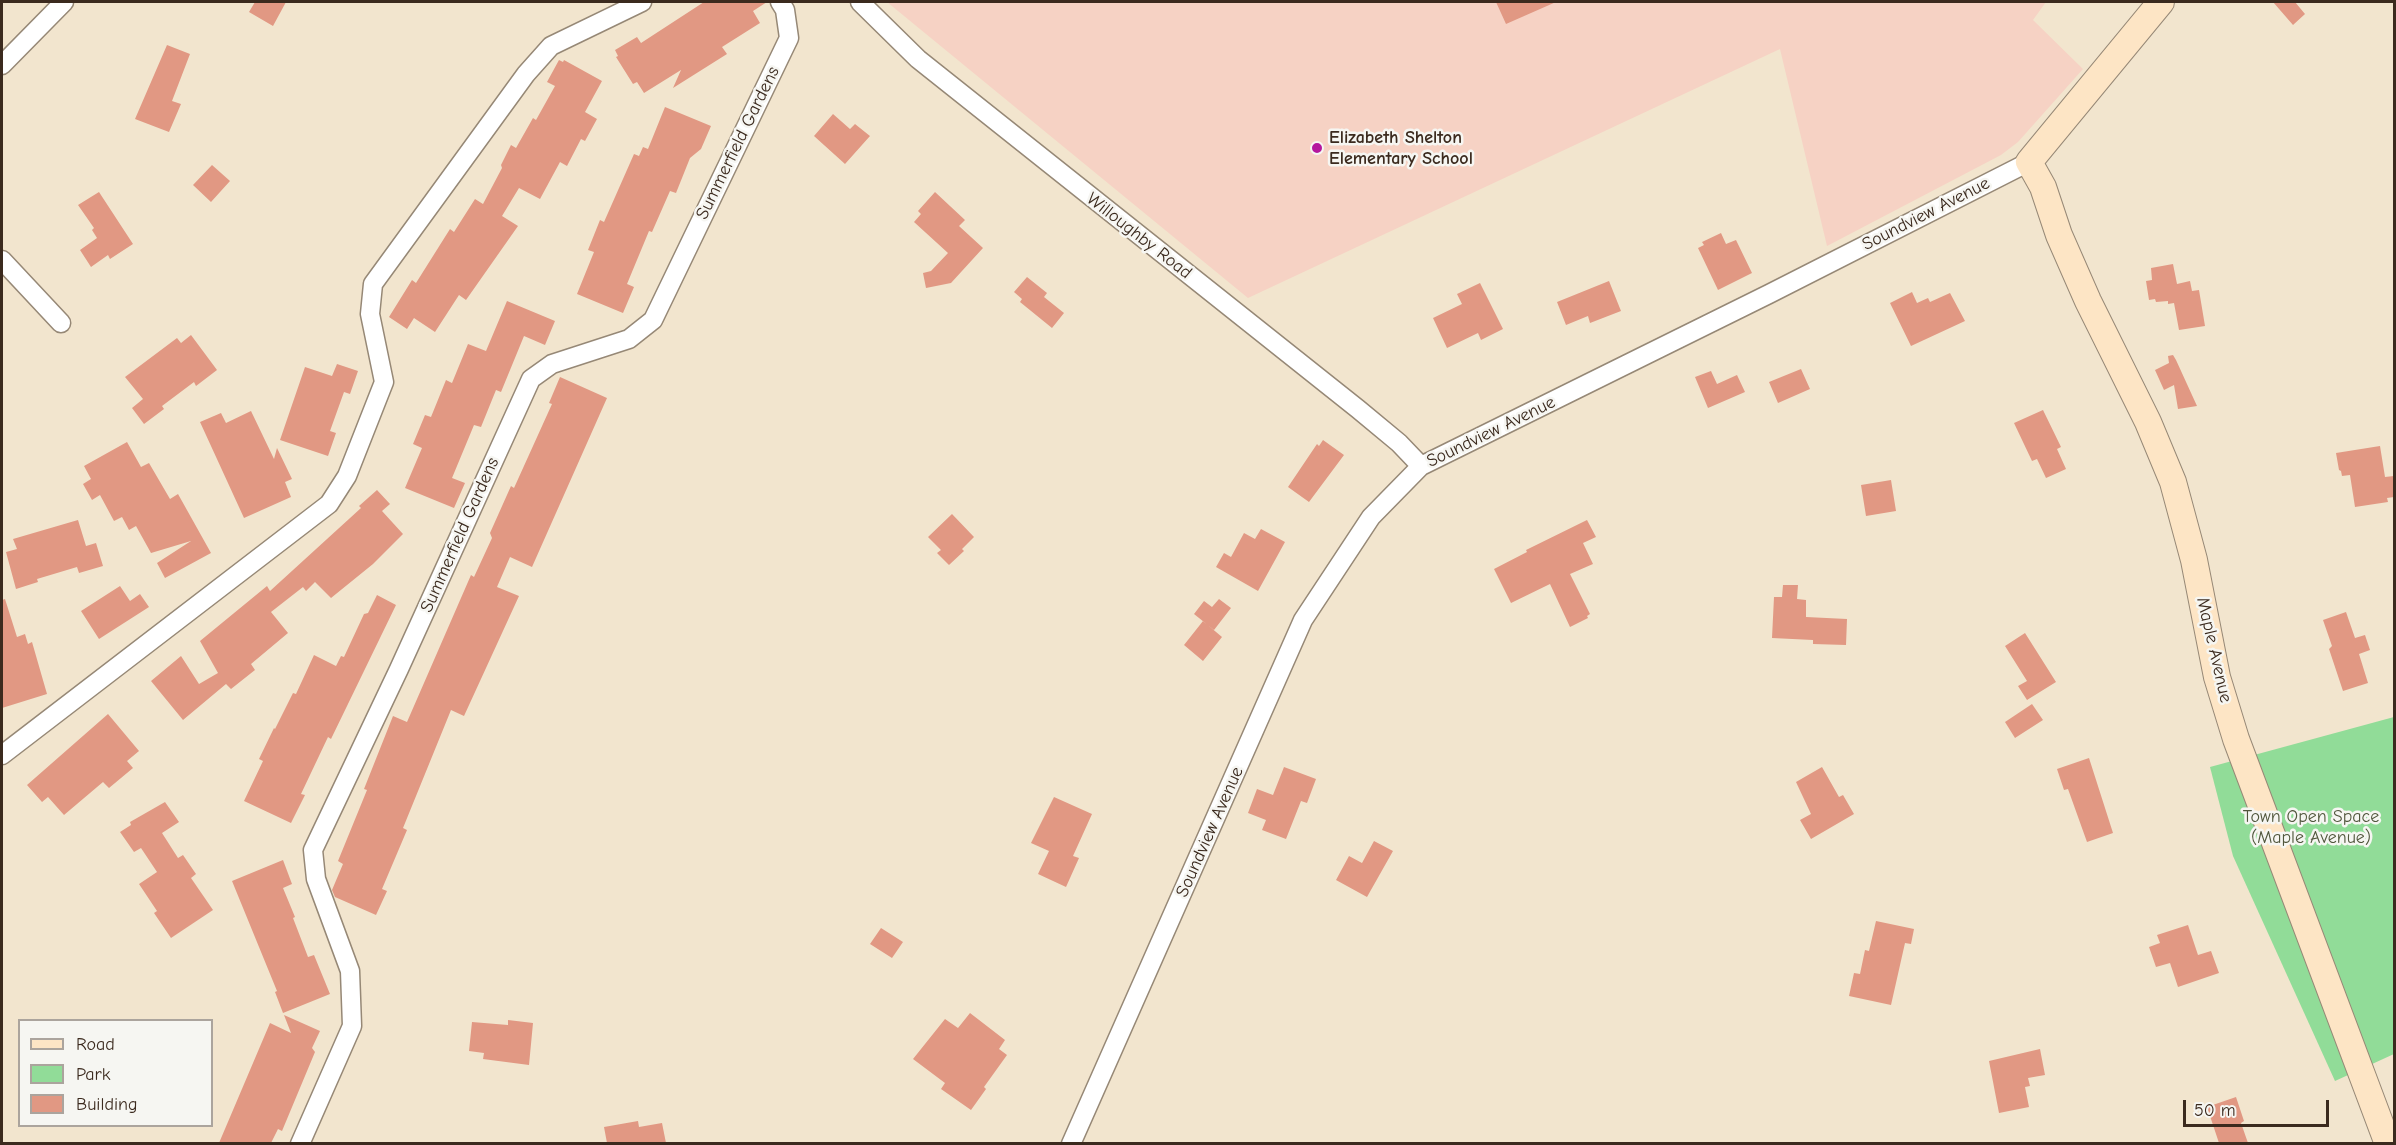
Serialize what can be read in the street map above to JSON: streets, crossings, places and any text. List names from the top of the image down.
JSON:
{
  "streets": {
    "main road": ["Soundview Avenue", "Maple Avenue"],
    "street": ["Summerfield Gardens", "Willoughby Road"]
  },
  "crossings": [
    ["Soundview Avenue", "Willoughby Road"],
    ["Soundview Avenue", "Maple Avenue"]
  ],
  "parks": ["Town Open Space (Maple Avenue)"],
  "places": ["Elizabeth Shelton Elementary School"],
  "legend": ["Road", "Park", "Building"],
  "scale_bar": "50 m"
}
